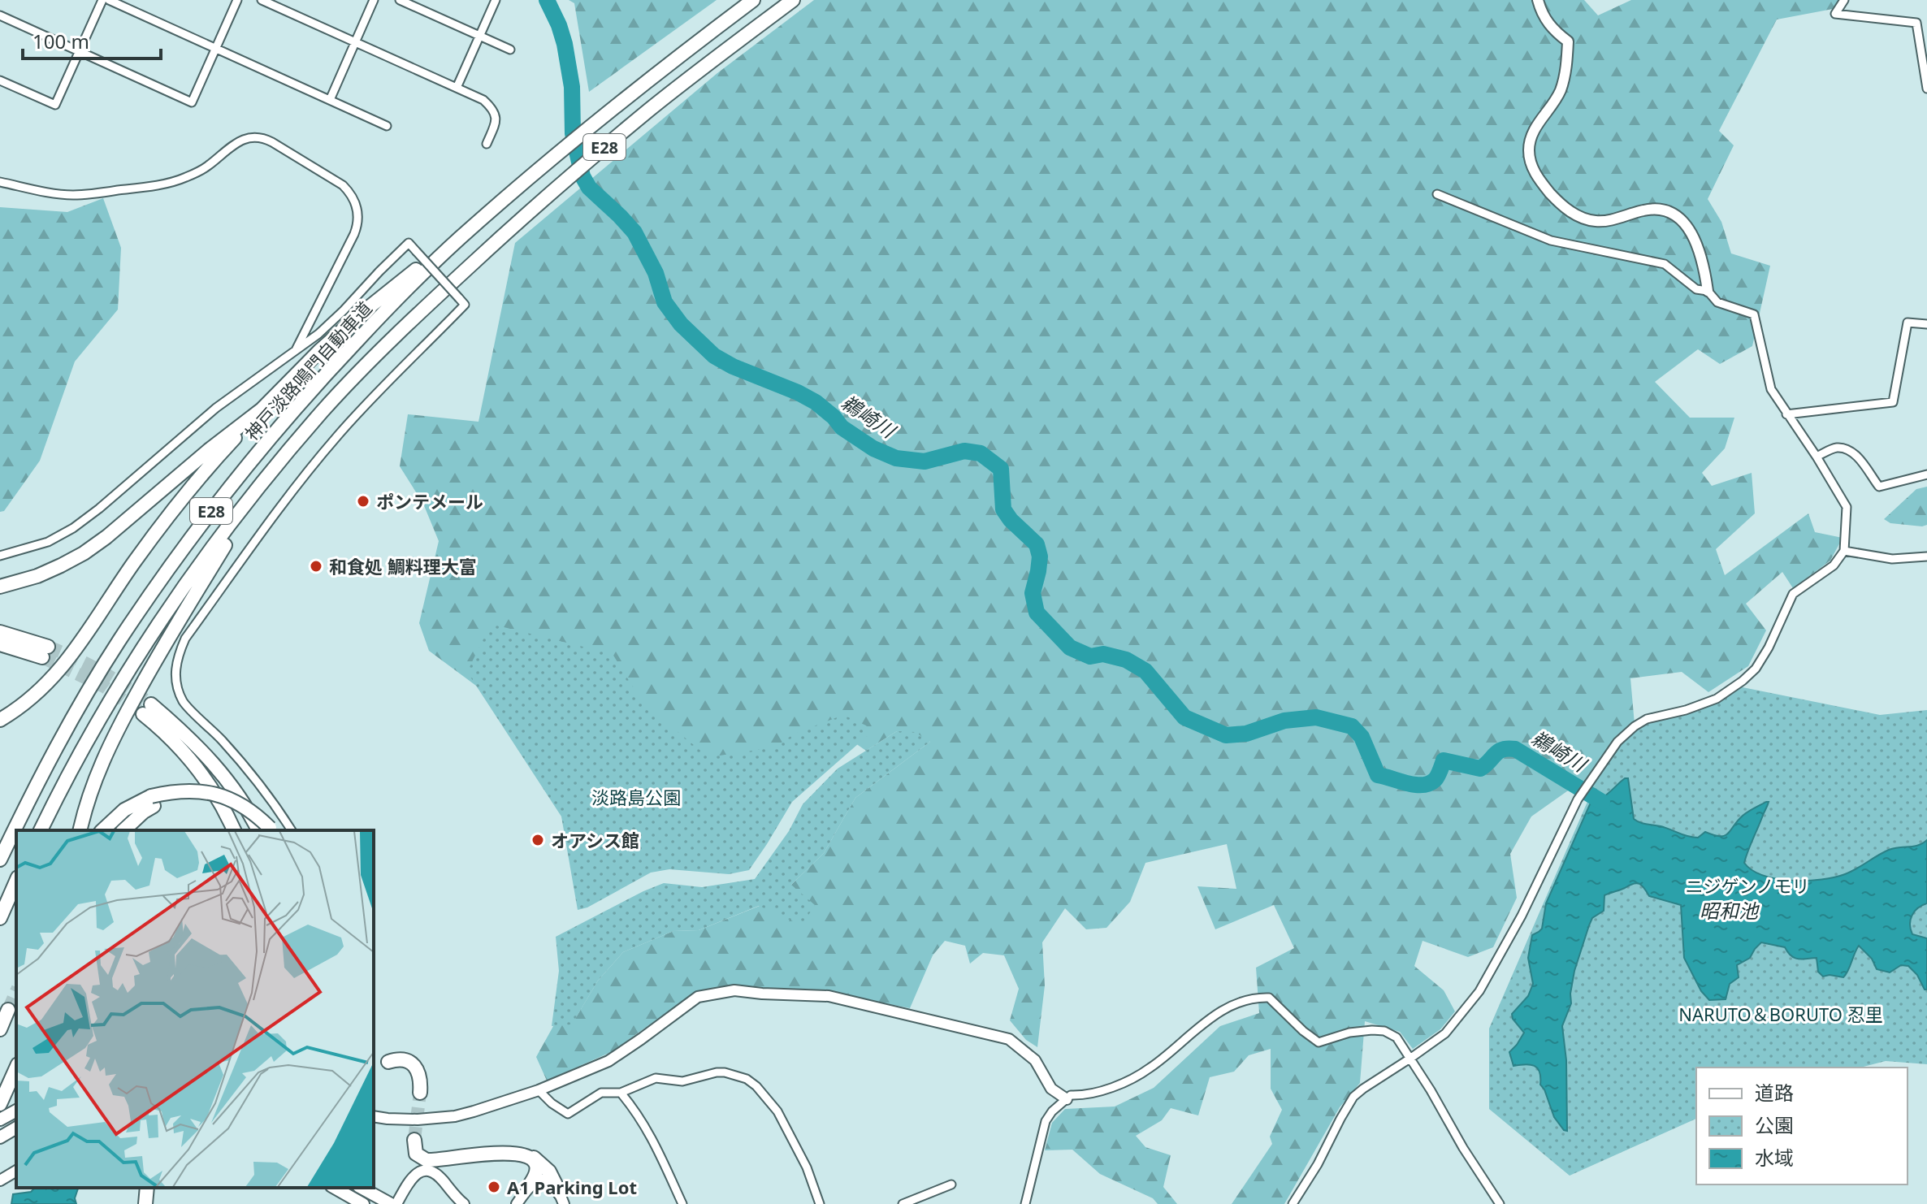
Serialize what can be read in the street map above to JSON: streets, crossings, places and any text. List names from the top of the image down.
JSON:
{
  "streets": {
    "highway": ["E28", "神戸淡路鳴門自動車道"]
  },
  "water": ["鵜崎川", "昭和池"],
  "parks": ["淡路島公園", "ニジゲンノモリ", "NARUTO＆BORUTO 忍里"],
  "places": [
    "ポンテメール",
    "和食処 鯛料理大富",
    "オアシス館",
    "A1 Parking Lot"
  ],
  "legend": ["道路", "公園", "水域"],
  "scale_bar": "100 m"
}
